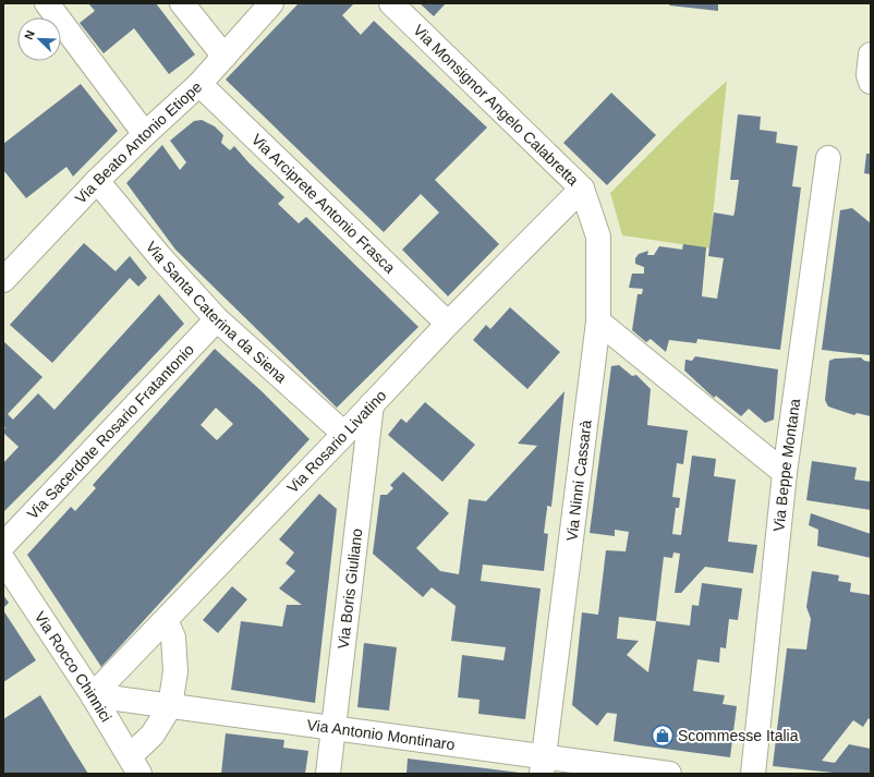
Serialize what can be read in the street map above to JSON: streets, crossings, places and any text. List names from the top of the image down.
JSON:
{
  "streets": {
    "street": [
      "Via Monsignor Angelo Calabretta",
      "Via Beato Antonio Etiope",
      "Via Arciprete Antonio Frasca",
      "Via Santa Caterina da Siena",
      "Via Sacerdote Rosario Fratantonio",
      "Via Rosario Livatino",
      "Via Beppe Montana",
      "Via Ninni Cassarà",
      "Via Boris Giuliano",
      "Via Rocco Chinnici",
      "Via Antonio Montinaro"
    ]
  },
  "crossings": [
    ["Via Monsignor Angelo Calabretta", "Via Rosario Livatino"],
    ["Via Monsignor Angelo Calabretta", "Via Ninni Cassarà"],
    ["Via Beato Antonio Etiope", "Via Arciprete Antonio Frasca"],
    ["Via Beato Antonio Etiope", "Via Santa Caterina da Siena"],
    ["Via Arciprete Antonio Frasca", "Via Rosario Livatino"],
    ["Via Santa Caterina da Siena", "Via Sacerdote Rosario Fratantonio"],
    ["Via Santa Caterina da Siena", "Via Rosario Livatino"],
    ["Via Rosario Livatino", "Via Ninni Cassarà"],
    ["Via Rosario Livatino", "Via Boris Giuliano"],
    ["Via Rosario Livatino", "Via Rocco Chinnici"],
    ["Via Rosario Livatino", "Via Antonio Montinaro"],
    ["Via Ninni Cassarà", "Via Antonio Montinaro"],
    ["Via Boris Giuliano", "Via Antonio Montinaro"],
    ["Via Rocco Chinnici", "Via Antonio Montinaro"]
  ],
  "places": {
    "shop": ["Scommesse Italia"]
  },
  "north": "top left"
}
